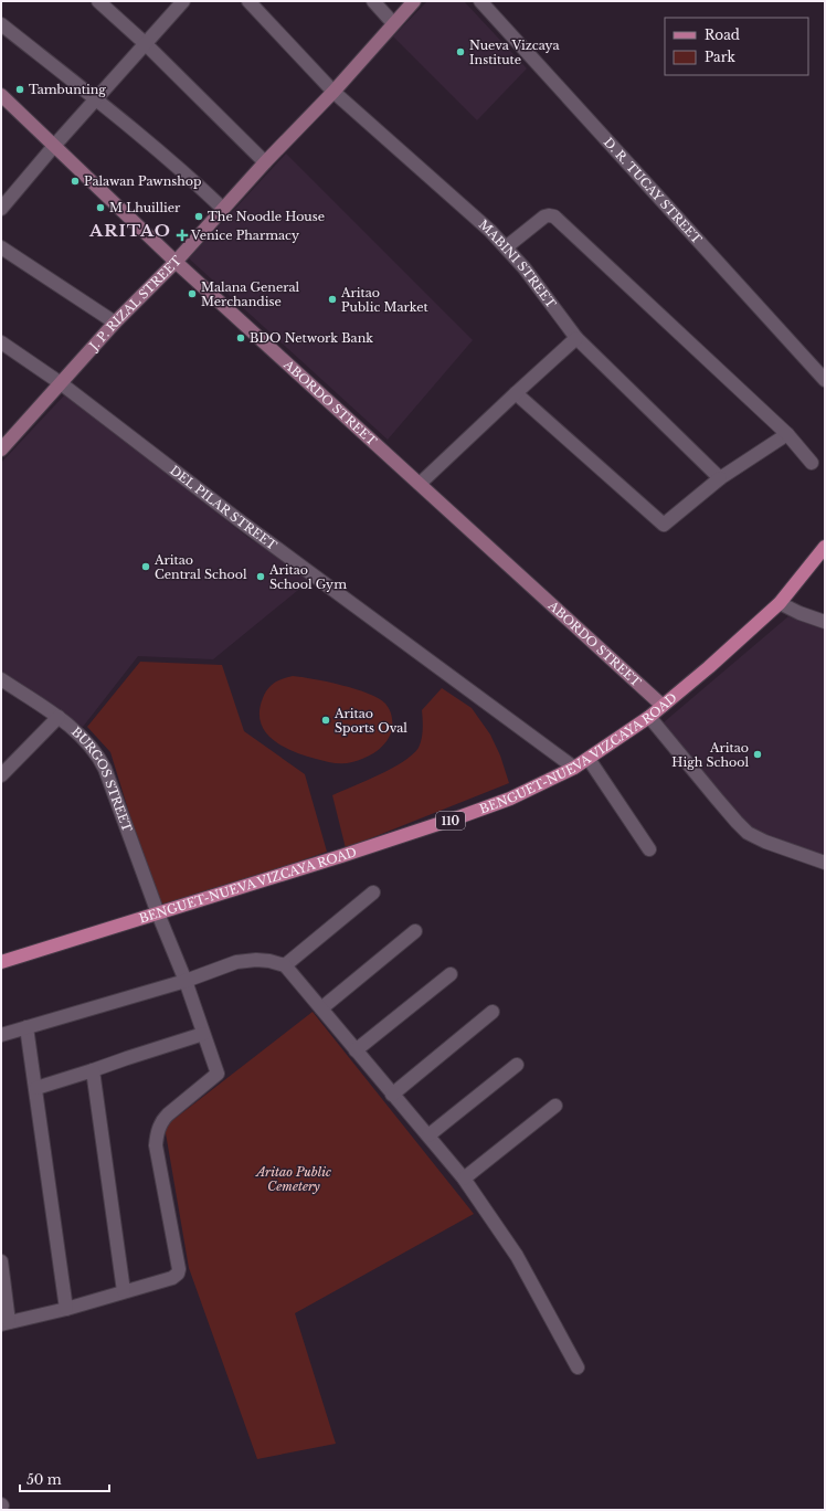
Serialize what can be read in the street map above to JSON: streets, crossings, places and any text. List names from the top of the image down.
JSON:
{
  "streets": {
    "main road": ["BENGUET-NUEVA VIZCAYA ROAD", "110"],
    "street": [
      "D. R. TUCAY STREET",
      "MABINI STREET",
      "J. P. RIZAL STREET",
      "ABORDO STREET",
      "DEL PILAR STREET",
      "BURGOS STREET"
    ]
  },
  "crossings": [
    ["MABINI STREET", "J. P. RIZAL STREET"],
    ["J. P. RIZAL STREET", "ABORDO STREET"],
    ["J. P. RIZAL STREET", "DEL PILAR STREET"],
    ["ABORDO STREET", "BENGUET-NUEVA VIZCAYA ROAD"],
    ["DEL PILAR STREET", "BENGUET-NUEVA VIZCAYA ROAD"],
    ["BENGUET-NUEVA VIZCAYA ROAD", "BURGOS STREET"]
  ],
  "districts": ["ARITAO"],
  "parks": ["Aritao Public Cemetery"],
  "places": {
    "other": [
      "Nueva Vizcaya Institute",
      "Tambunting",
      "Palawan Pawnshop",
      "M Lhuillier",
      "The Noodle House",
      "Malana General Merchandise",
      "Aritao Public Market",
      "BDO Network Bank",
      "Aritao Central School",
      "Aritao School Gym",
      "Aritao Sports Oval",
      "Aritao High School"
    ],
    "health": ["Venice Pharmacy"]
  },
  "legend": ["Road", "Park"],
  "scale_bar": "50 m"
}
